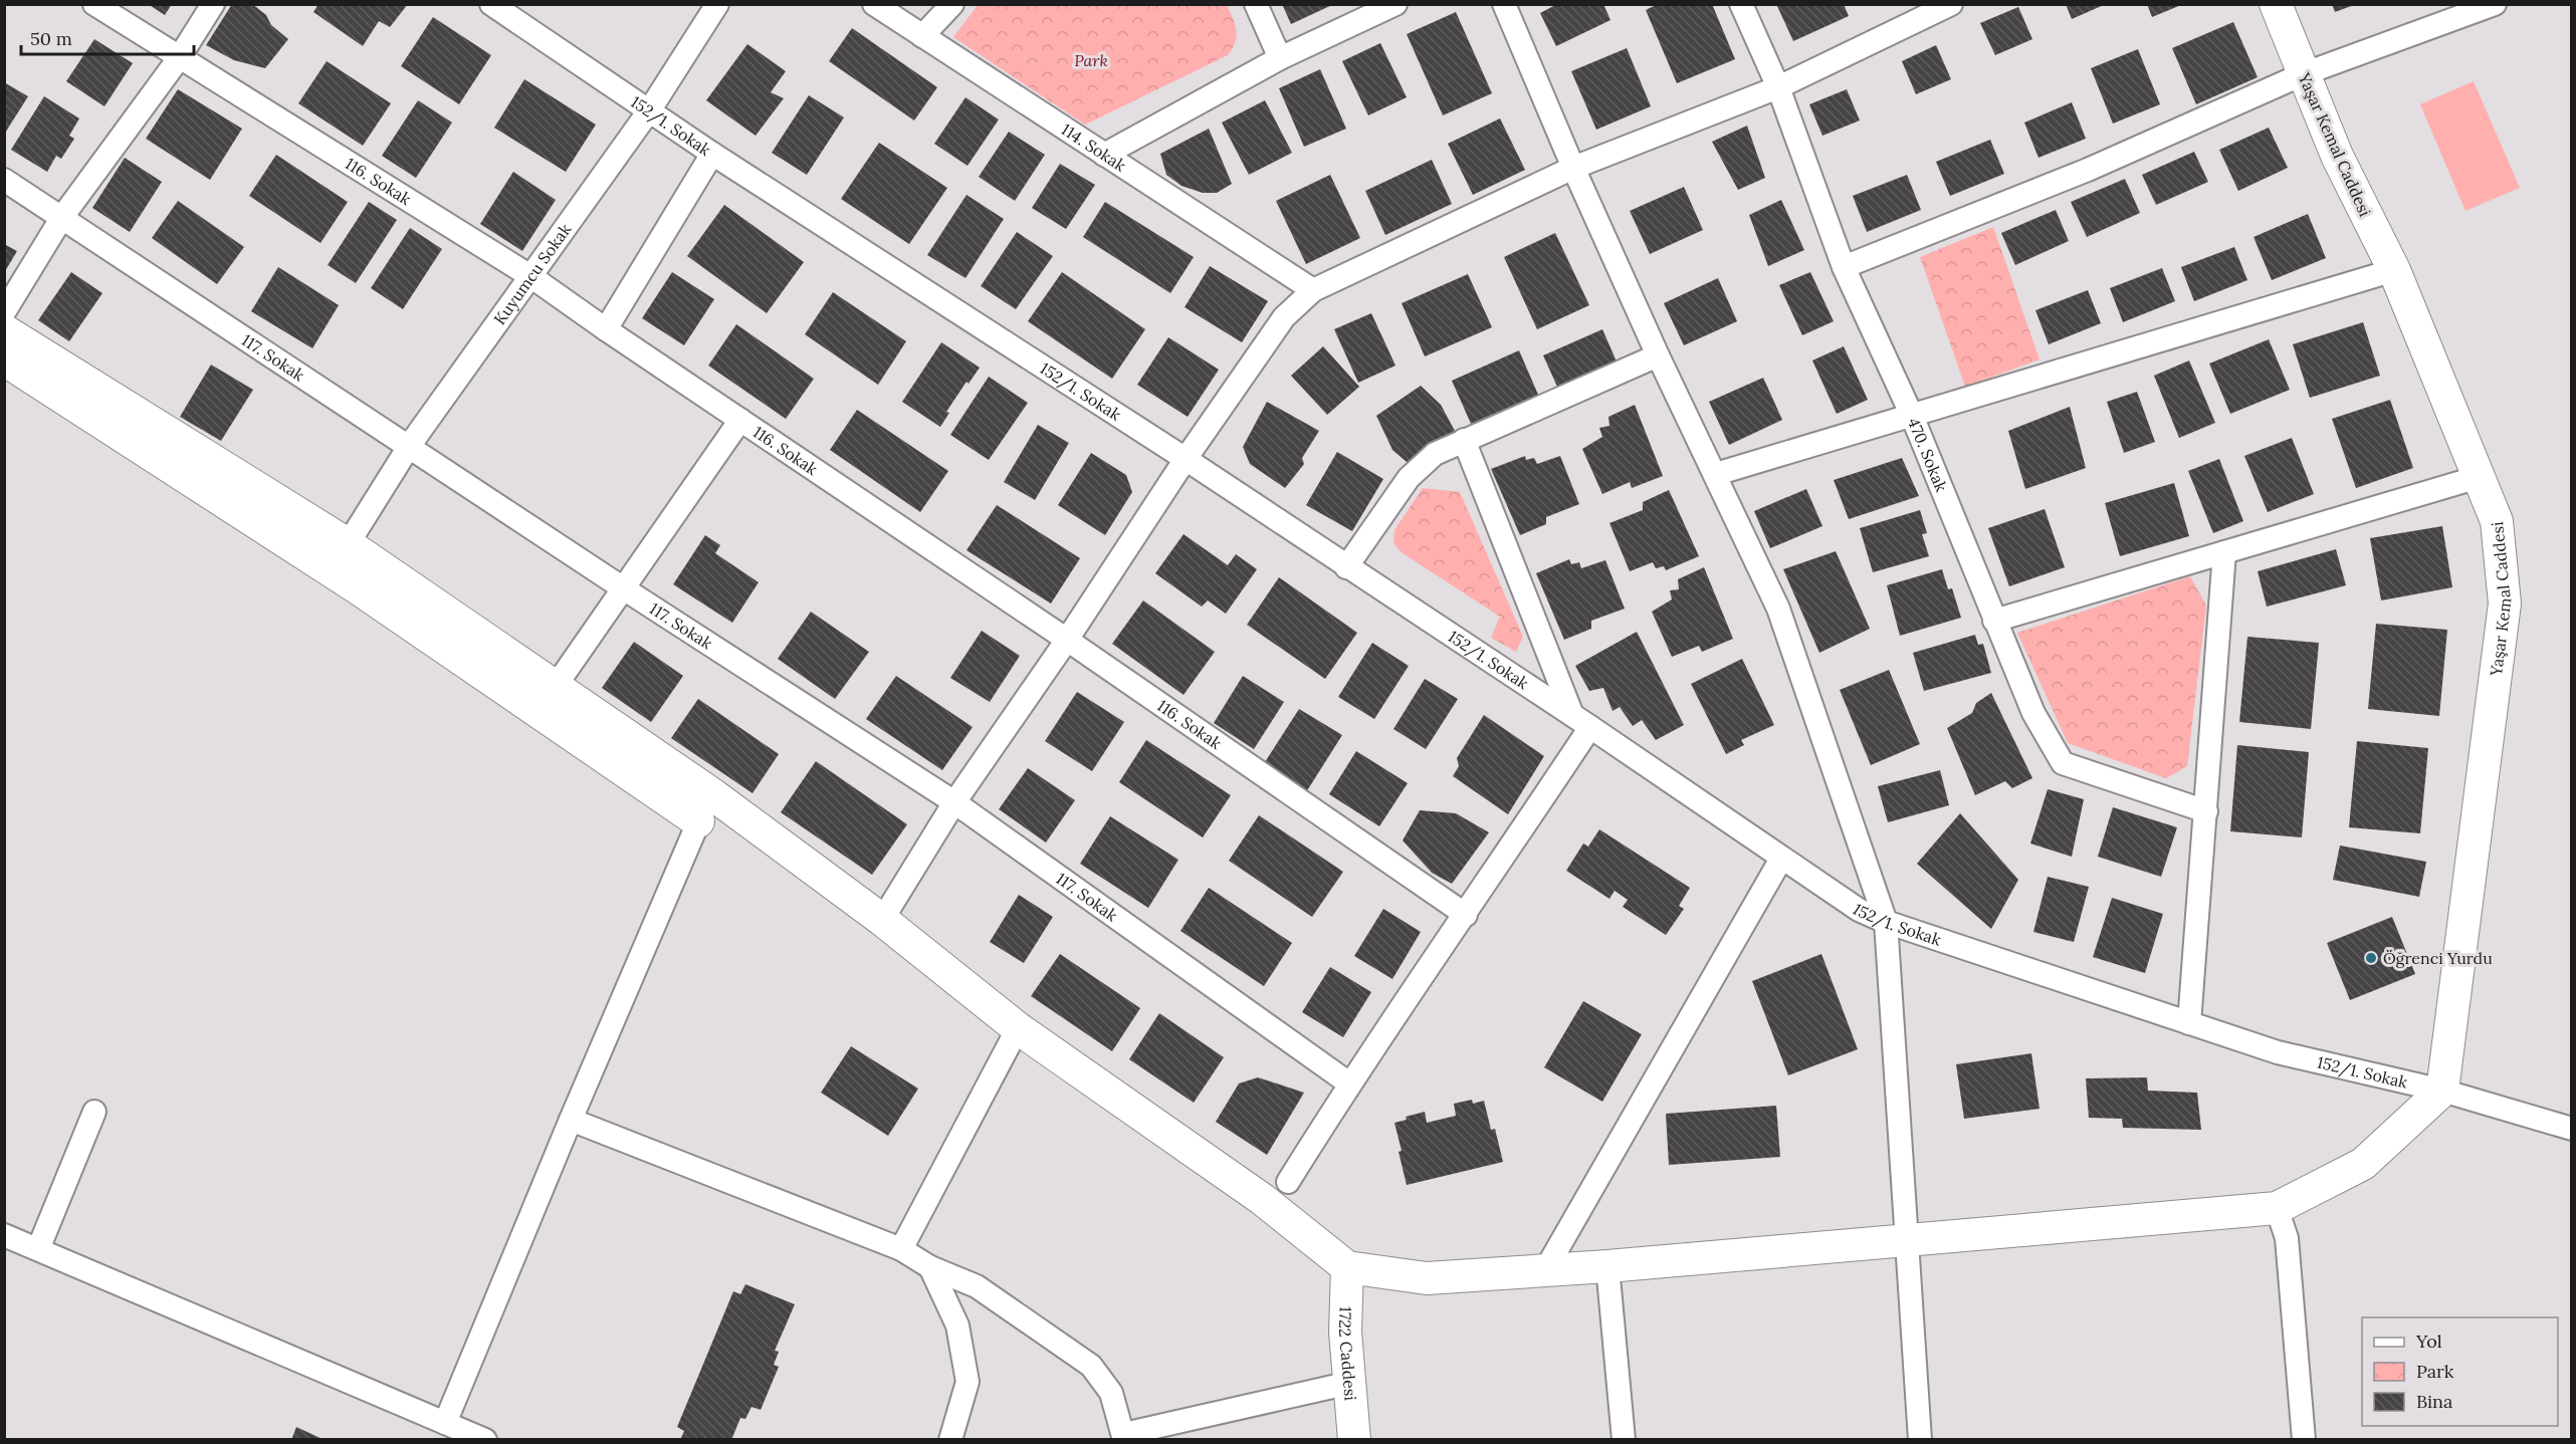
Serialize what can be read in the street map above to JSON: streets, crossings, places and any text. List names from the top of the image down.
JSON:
{
  "streets": {
    "street": [
      "152/1. Sokak",
      "Yaşar Kemal Caddesi",
      "114. Sokak",
      "116. Sokak",
      "Kuyumcu Sokak",
      "117. Sokak",
      "470. Sokak",
      "1722 Caddesi"
    ]
  },
  "crossings": [
    ["152/1. Sokak", "Yaşar Kemal Caddesi"],
    ["152/1. Sokak", "Kuyumcu Sokak"],
    ["116. Sokak", "Kuyumcu Sokak"],
    ["Kuyumcu Sokak", "117. Sokak"]
  ],
  "parks": ["Park"],
  "places": ["Öğrenci Yurdu"],
  "legend": ["Yol", "Park", "Bina"],
  "scale_bar": "50 m"
}
